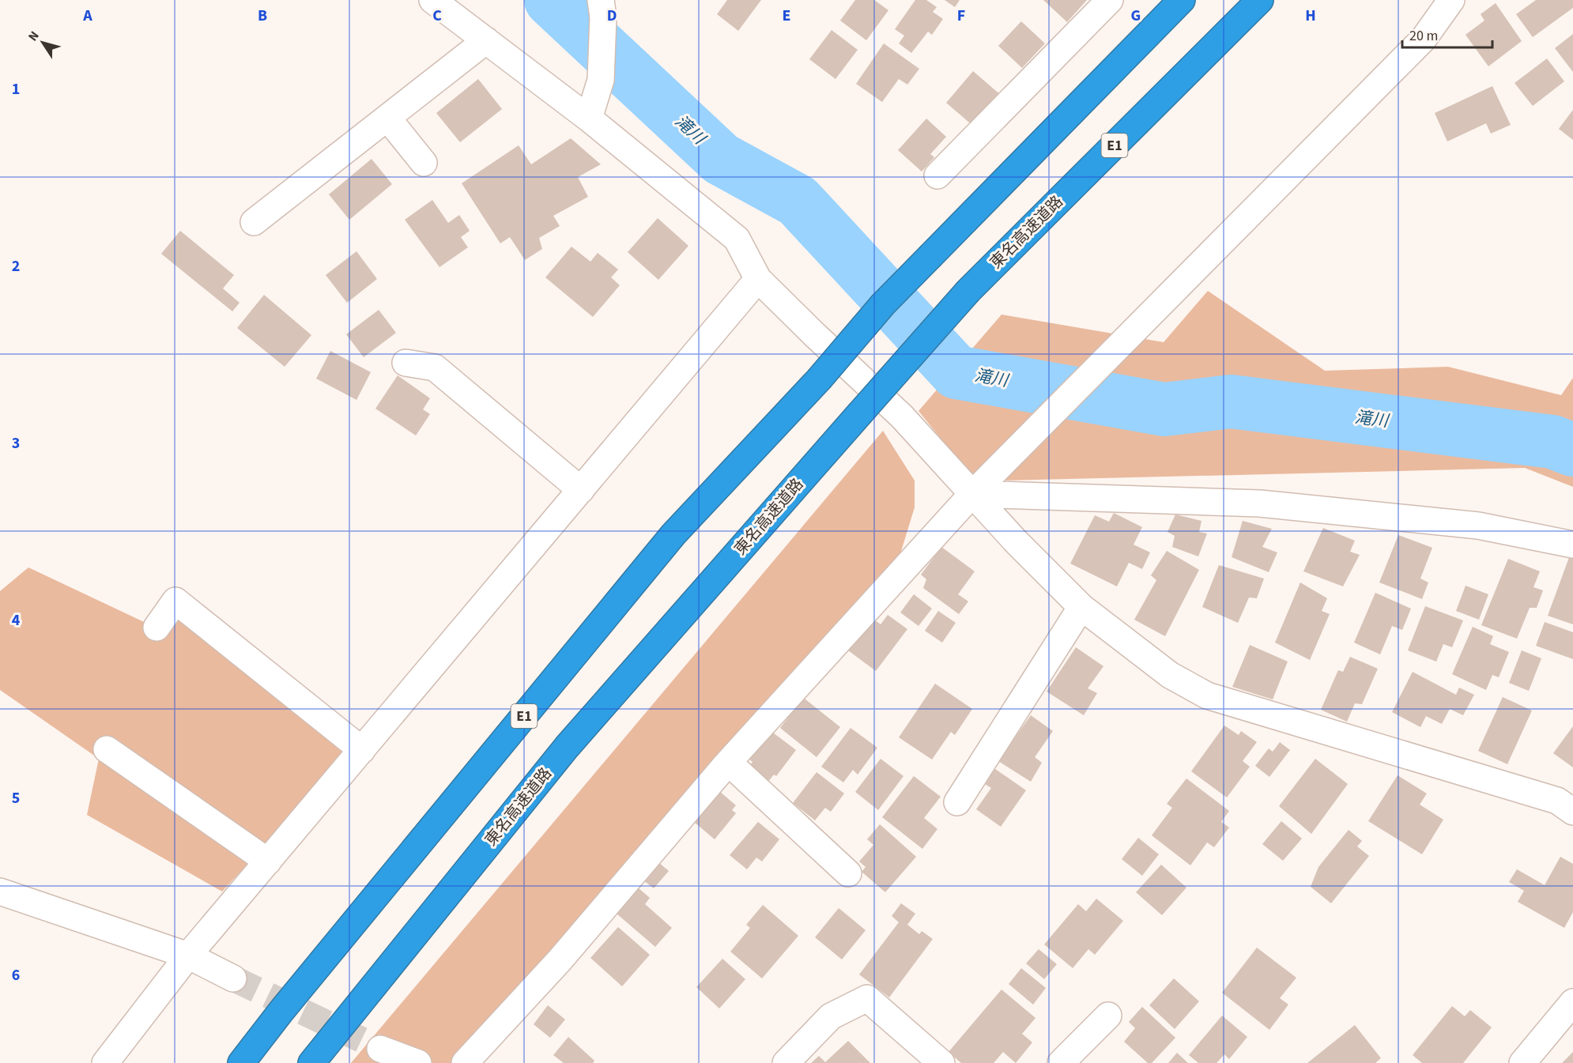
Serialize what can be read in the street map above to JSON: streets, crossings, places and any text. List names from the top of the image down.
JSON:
{
  "streets": {
    "highway": ["E1", "東名高速道路"]
  },
  "water": ["滝川"],
  "scale_bar": "20 m",
  "north": "top left",
  "grid": {
    "columns": [
      "A",
      "B",
      "C",
      "D",
      "E",
      "F",
      "G",
      "H"
    ],
    "rows": [
      "1",
      "2",
      "3",
      "4",
      "5",
      "6"
    ]
  }
}
